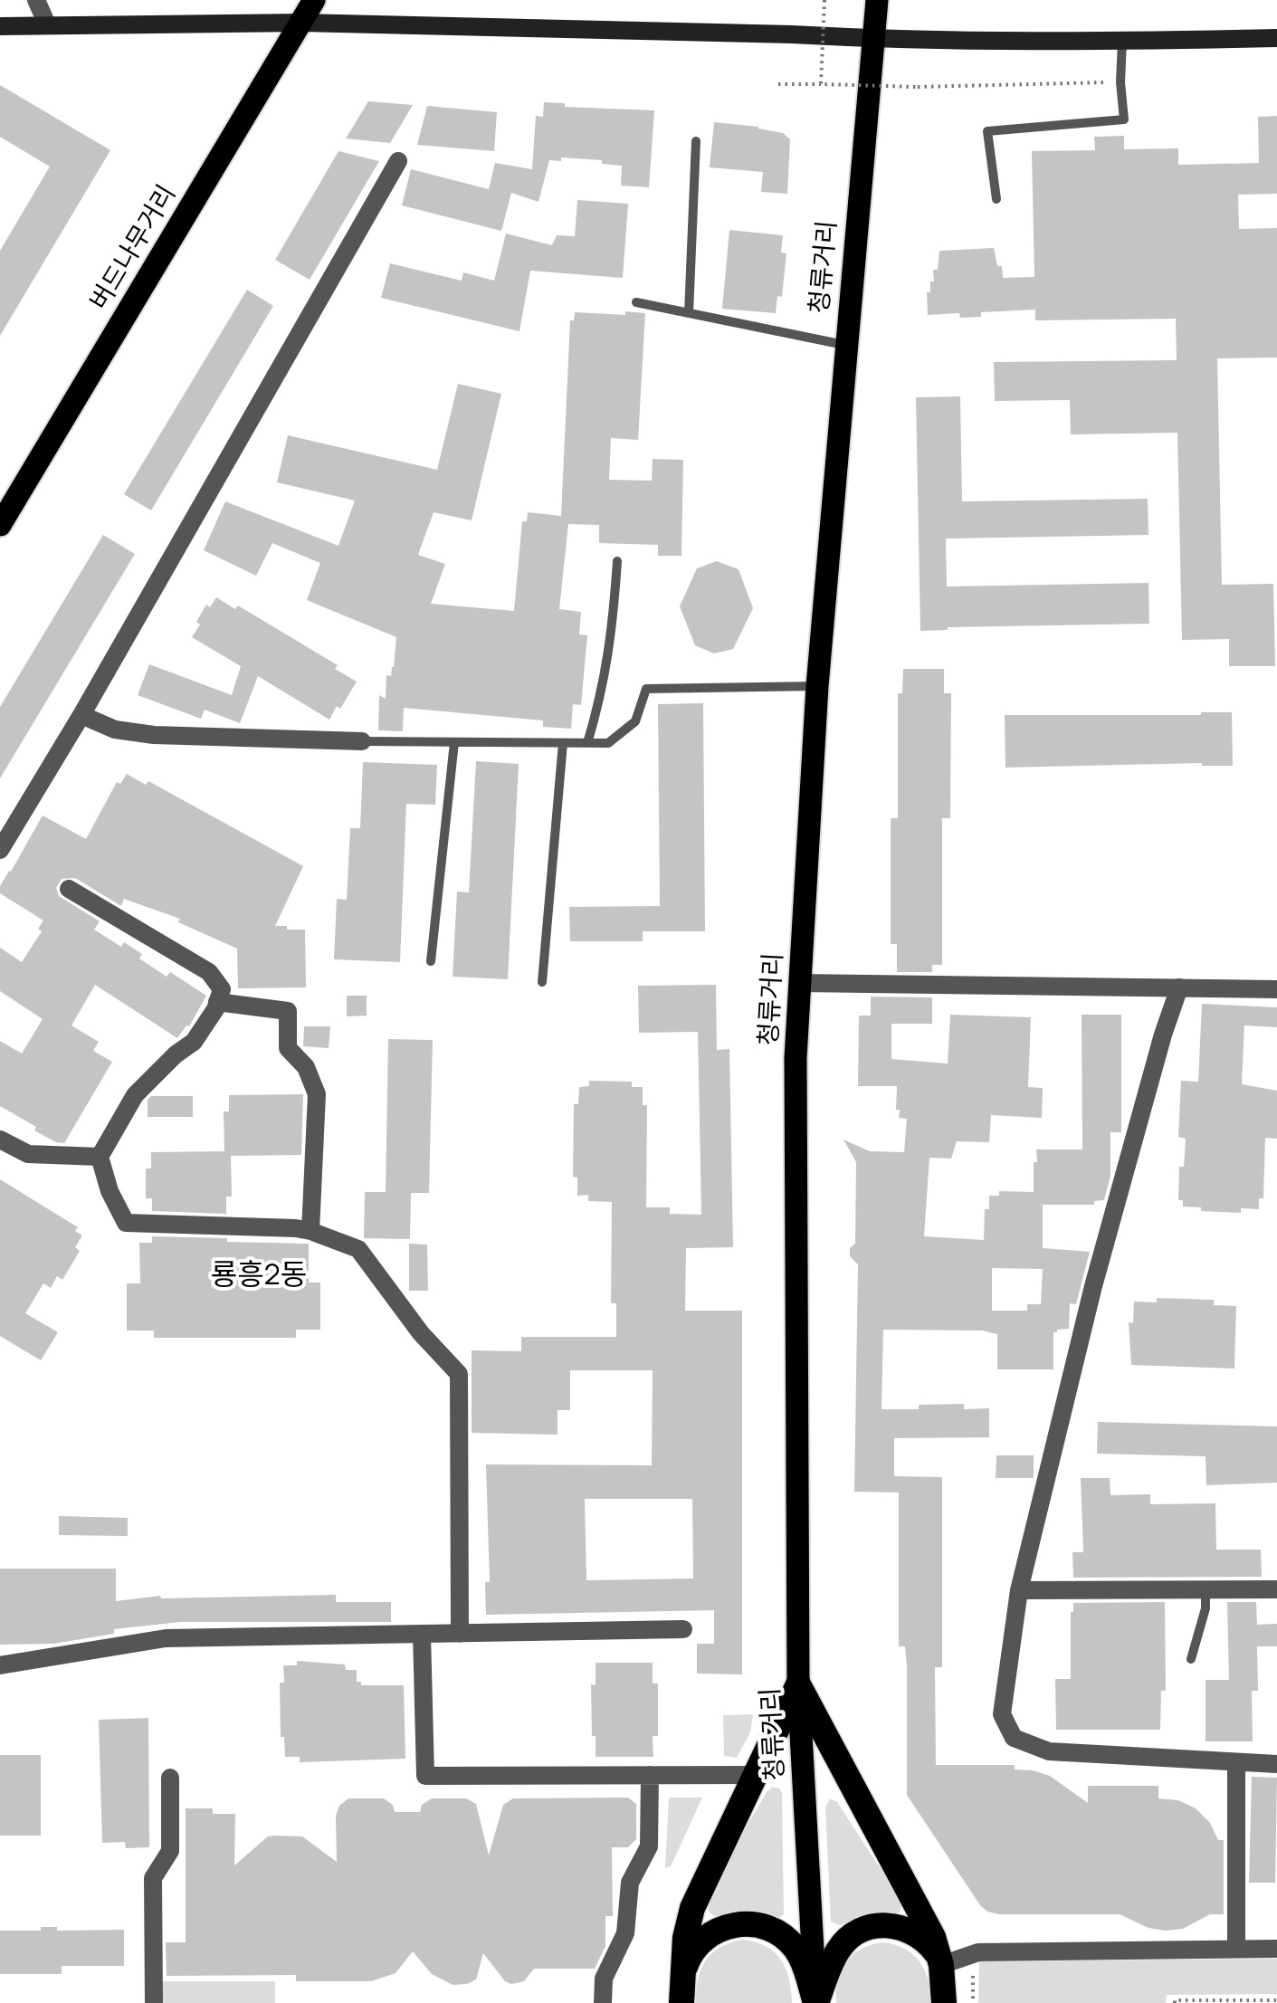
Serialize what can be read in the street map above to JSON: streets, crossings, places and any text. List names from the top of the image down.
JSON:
{
  "streets": {
    "main road": ["버드나무거리", "청류거리"]
  },
  "districts": ["룡흥2동"]
}
